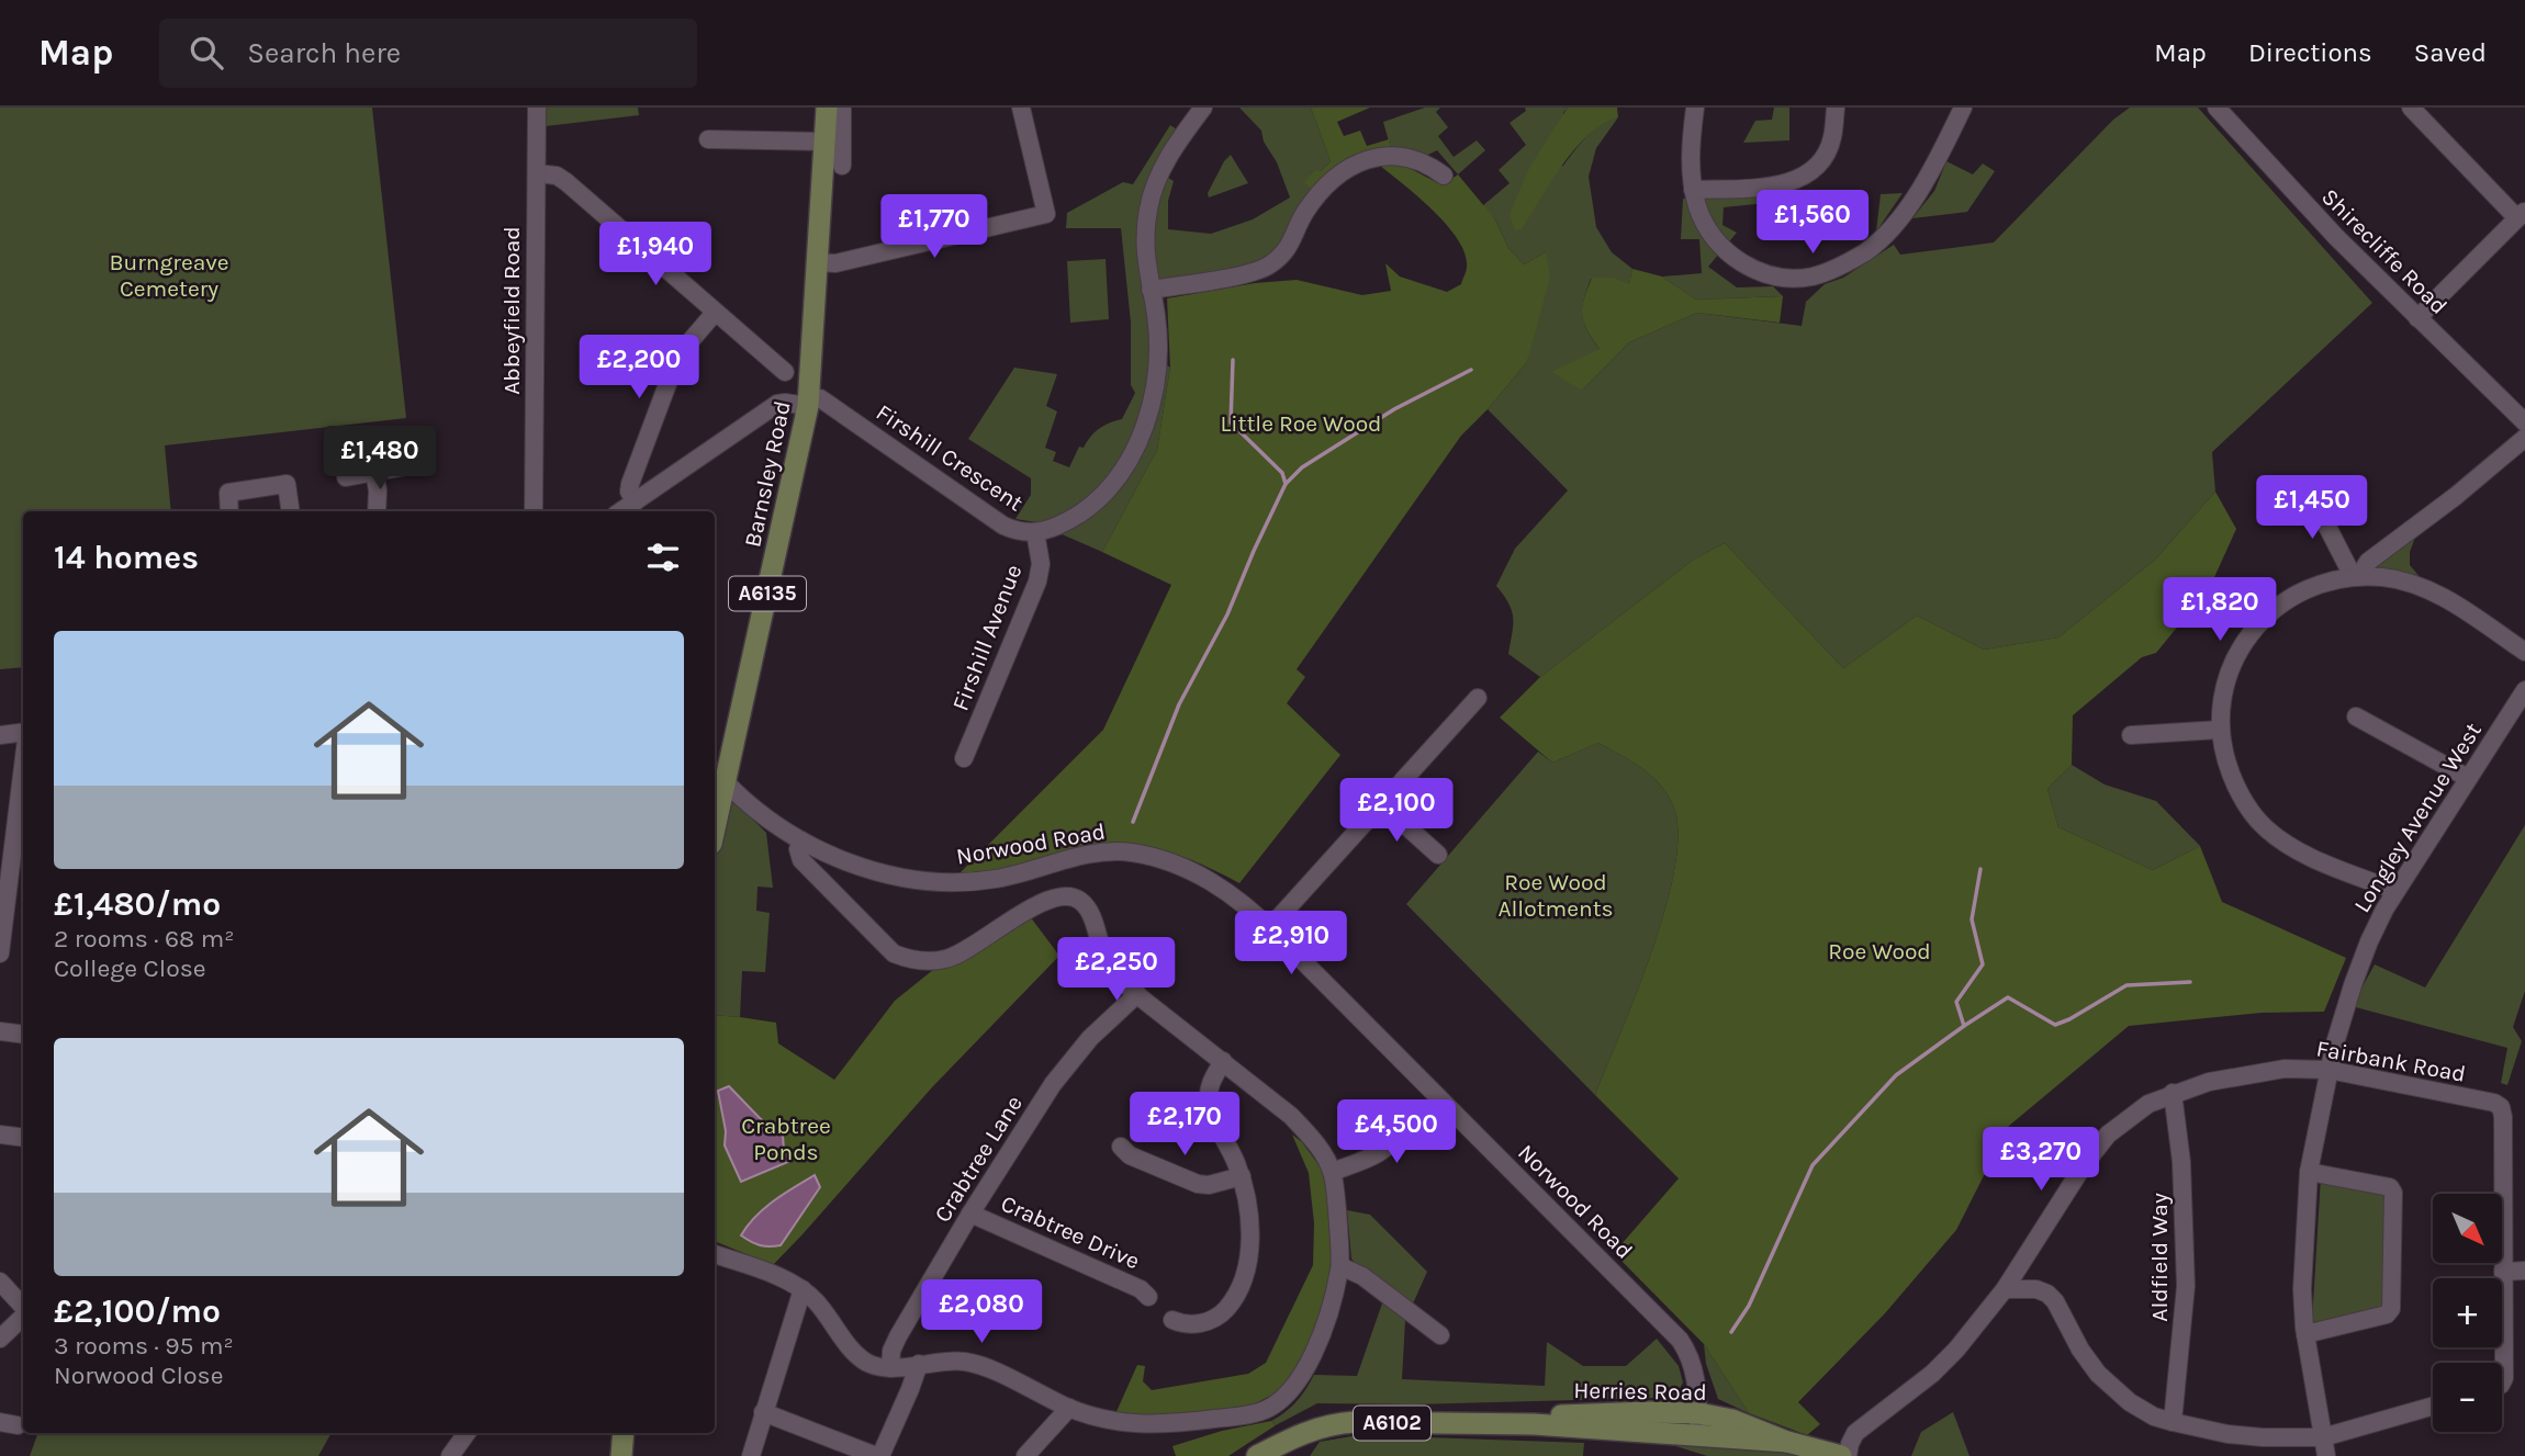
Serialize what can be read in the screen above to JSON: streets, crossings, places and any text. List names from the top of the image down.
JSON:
{
  "streets": {
    "main road": [
      "Barnsley Road",
      "A6135",
      "Herries Road",
      "A6102"
    ],
    "street": [
      "Shirecliffe Road",
      "Abbeyfield Road",
      "Firshill Crescent",
      "Firshill Avenue",
      "Longley Avenue West",
      "Norwood Road",
      "Fairbank Road",
      "Crabtree Lane",
      "Crabtree Drive",
      "Aldfield Way"
    ]
  },
  "crossings": [
    ["Firshill Crescent", "Barnsley Road"],
    ["Firshill Crescent", "Firshill Avenue"],
    ["Barnsley Road", "Norwood Road"],
    ["Longley Avenue West", "Fairbank Road"],
    ["Norwood Road", "Herries Road"],
    ["Fairbank Road", "Aldfield Way"],
    ["Crabtree Lane", "Crabtree Drive"]
  ],
  "parks": [
    "Burngreave Cemetery",
    "Little Roe Wood",
    "Roe Wood Allotments",
    "Roe Wood",
    "Crabtree Ponds"
  ],
  "north": "bottom right",
  "page": {
    "header": "Map",
    "search": "Search here",
    "nav": ["Map", "Directions", "Saved"],
    "price": [
      "£1,560",
      "£1,770",
      "£1,940",
      "£2,200",
      "£1,480",
      "£1,450",
      "£1,820",
      "£2,100",
      "£2,910",
      "£2,250",
      "£2,170",
      "£4,500",
      "£3,270",
      "£2,080"
    ],
    "heading": "14 homes",
    "list": [
      {
        "name": "£1,480/mo",
        "note": "2 rooms · 68 m² · College Close"
      },
      {
        "name": "£2,100/mo",
        "note": "3 rooms · 95 m² · Norwood Close"
      }
    ],
    "map_buttons": ["+", "−"]
  }
}
